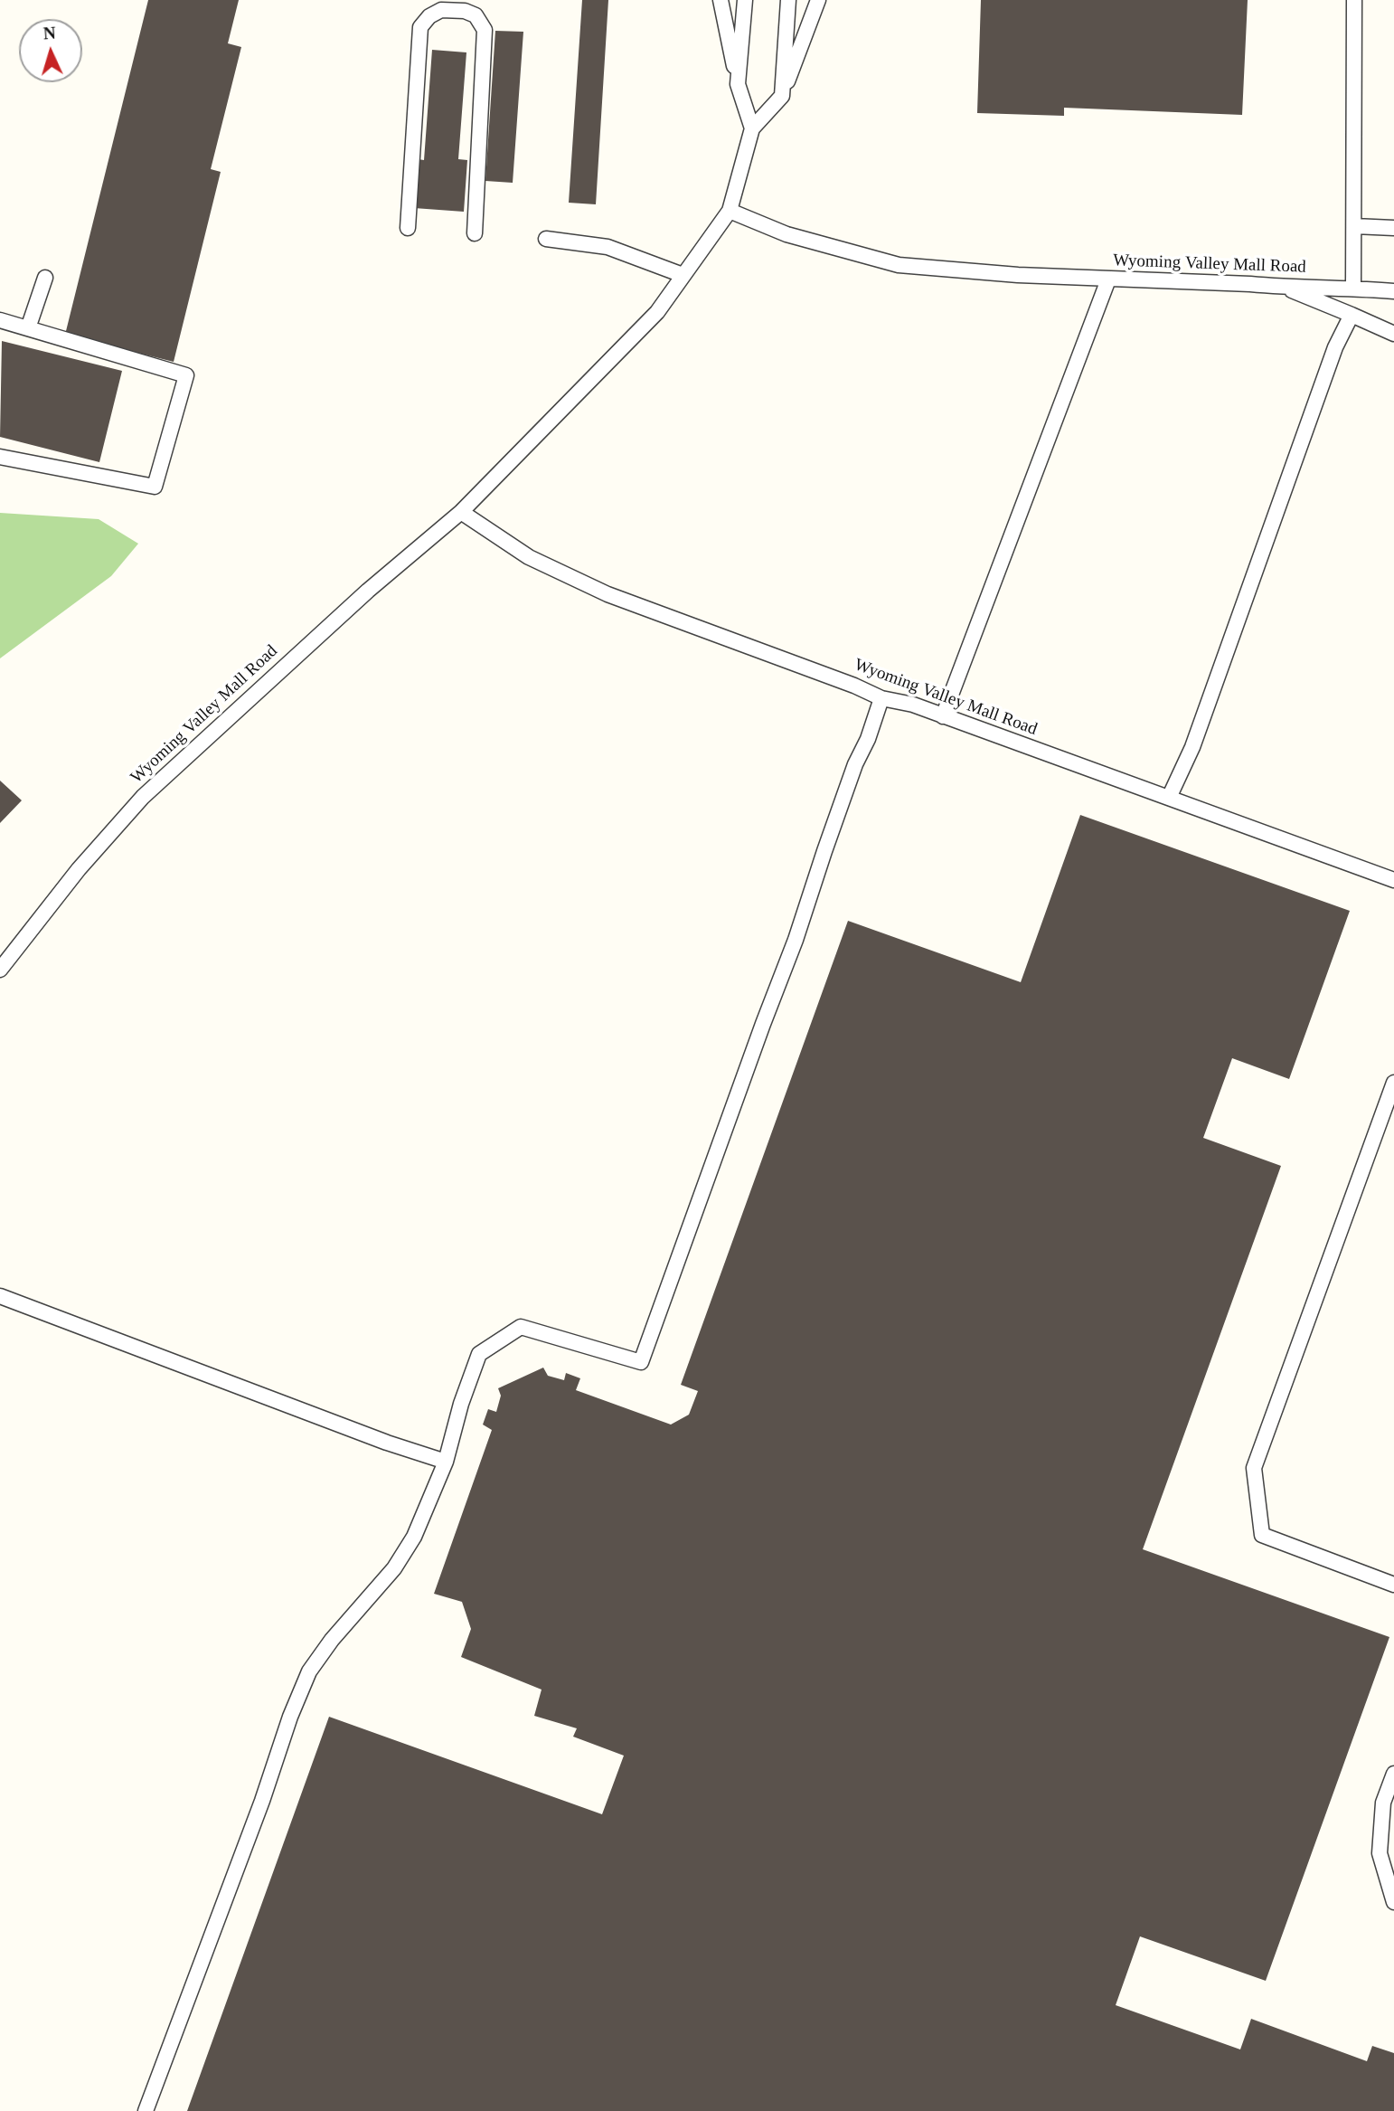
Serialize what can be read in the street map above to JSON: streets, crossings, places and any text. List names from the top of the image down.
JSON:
{
  "streets": {
    "lane": ["Wyoming Valley Mall Road"]
  },
  "north": "top"
}
